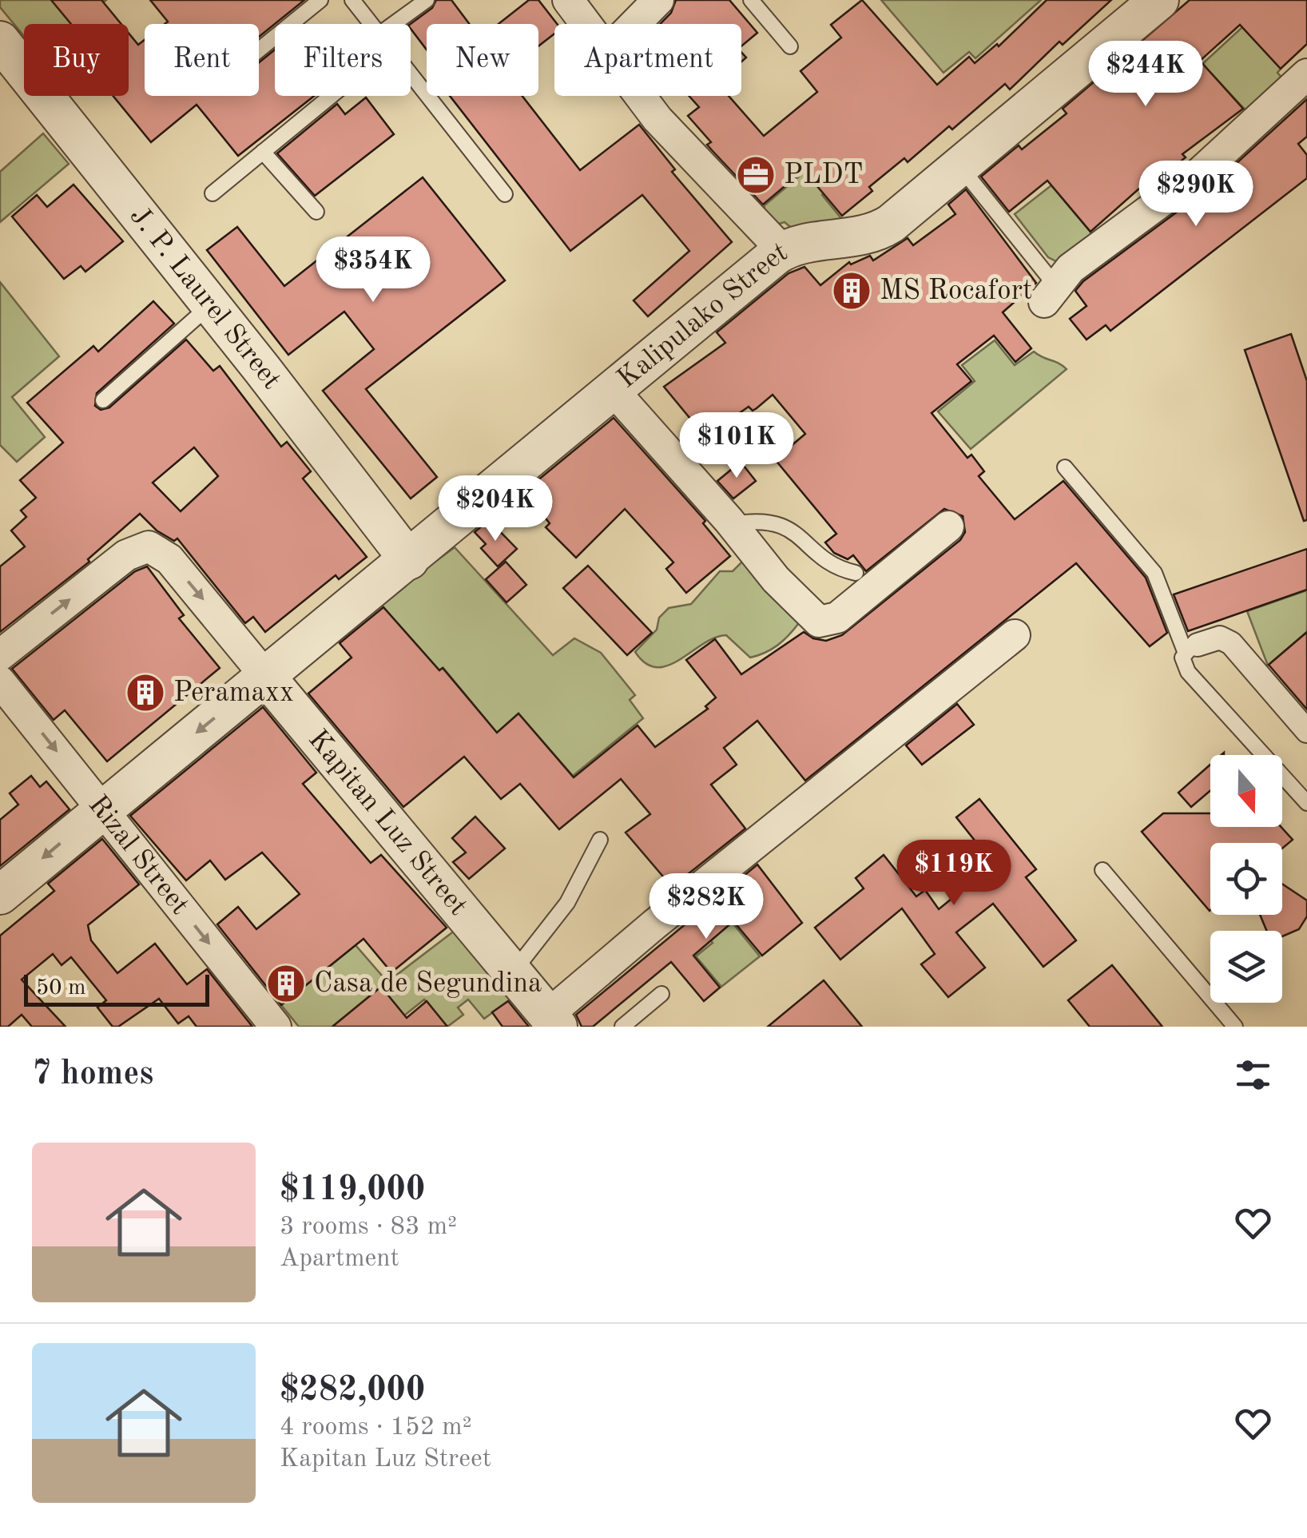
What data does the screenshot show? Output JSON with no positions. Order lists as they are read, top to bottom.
{
  "streets": {
    "street": [
      "J. P. Laurel Street",
      "Kalipulako Street",
      "Kapitan Luz Street",
      "Rizal Street"
    ]
  },
  "crossings": [
    ["J. P. Laurel Street", "Kalipulako Street"],
    ["Kalipulako Street", "Kapitan Luz Street"],
    ["Kalipulako Street", "Rizal Street"]
  ],
  "one_way": ["Rizal Street"],
  "places": {
    "office": ["PLDT"],
    "building": ["MS Rocafort", "Peramaxx", "Casa de Segundina"]
  },
  "scale_bar": "50 m",
  "north": "bottom",
  "page": {
    "chip": [
      "Buy",
      "Rent",
      "Filters",
      "New",
      "Apartment"
    ],
    "price": [
      "$244K",
      "$290K",
      "$354K",
      "$101K",
      "$204K",
      "$119K",
      "$282K"
    ],
    "scale": "50 m",
    "heading": "7 homes",
    "list": [
      {
        "name": "$119,000",
        "note": "3 rooms · 83 m² · Apartment"
      },
      {
        "name": "$282,000",
        "note": "4 rooms · 152 m² · Kapitan Luz Street"
      }
    ]
  }
}
